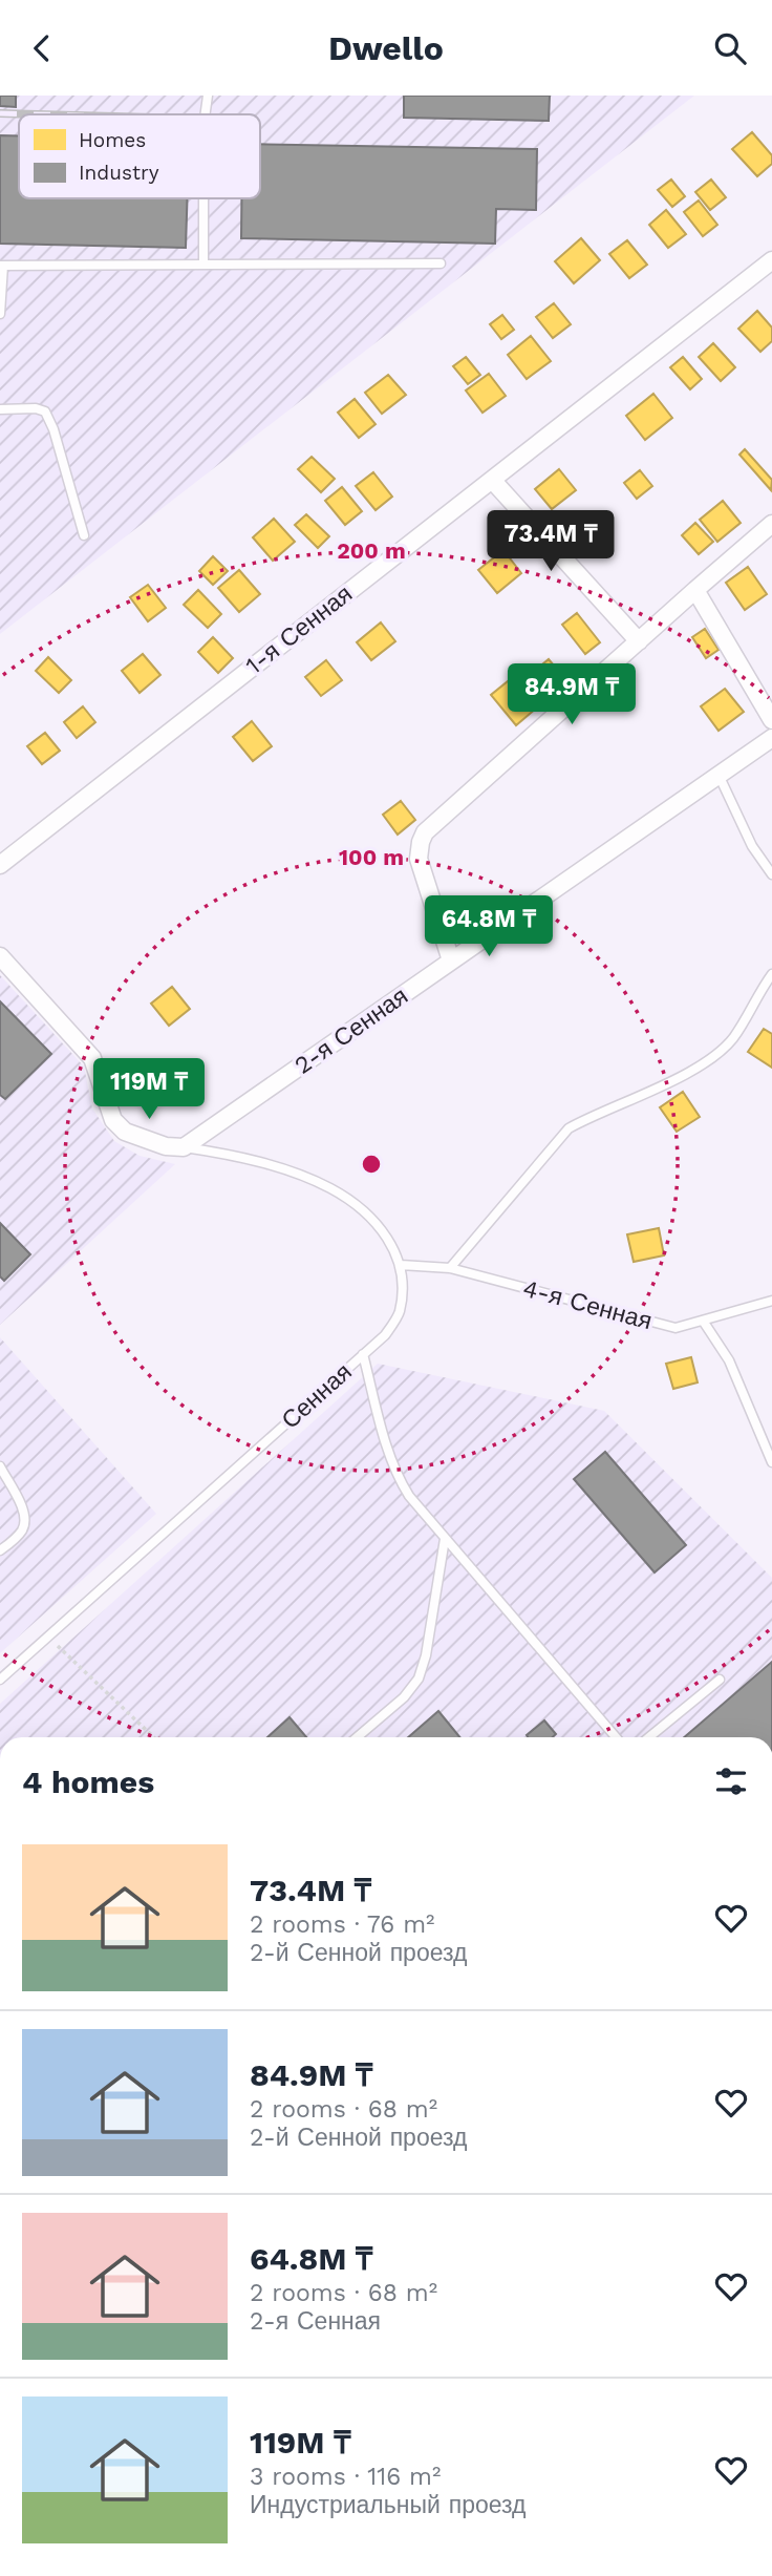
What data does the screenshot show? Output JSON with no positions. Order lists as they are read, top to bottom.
{
  "streets": {
    "street": ["1-я Сенная", "2-я Сенная"],
    "lane": ["4-я Сенная", "Сенная"]
  },
  "crossings": [
    ["2-я Сенная", "Сенная"],
    ["4-я Сенная", "Сенная"]
  ],
  "legend": ["Homes", "Industry"],
  "page": {
    "header": "Dwello",
    "price": [
      "73.4M ₸",
      "84.9M ₸",
      "64.8M ₸",
      "119M ₸"
    ],
    "heading": "4 homes",
    "list": [
      {
        "name": "73.4M ₸",
        "note": "2 rooms · 76 m² · 2-й Сенной проезд"
      },
      {
        "name": "84.9M ₸",
        "note": "2 rooms · 68 m² · 2-й Сенной проезд"
      },
      {
        "name": "64.8M ₸",
        "note": "2 rooms · 68 m² · 2-я Сенная"
      },
      {
        "name": "119M ₸",
        "note": "3 rooms · 116 m² · Индустриальный проезд"
      }
    ]
  },
  "rings": ["200 m", "100 m"]
}
